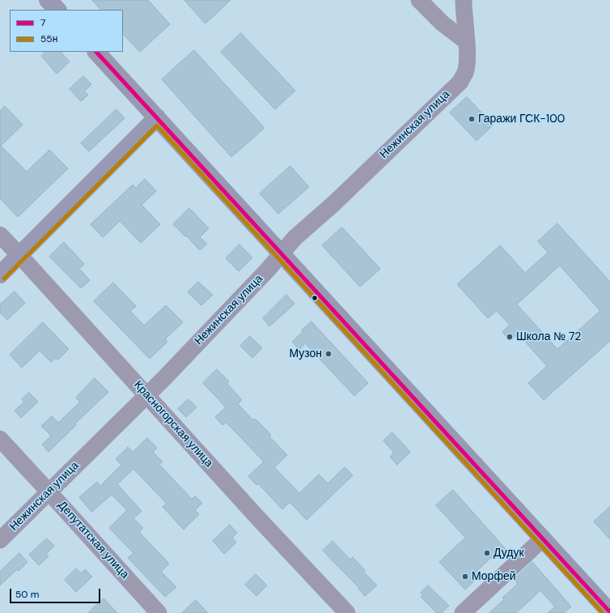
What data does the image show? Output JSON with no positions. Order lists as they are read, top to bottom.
{
  "streets": {
    "street": ["Нежинская улица", "Красногорская улица", "Депутатская улица"]
  },
  "crossings": [
    ["Нежинская улица", "Красногорская улица"],
    ["Нежинская улица", "Депутатская улица"]
  ],
  "places": [
    "Гаражи ГСК-100",
    "Школа № 72",
    "Музон",
    "Дудук",
    "Морфей"
  ],
  "lines": ["transit line 7", "transit line 55н"],
  "legend": ["7", "55н"],
  "scale_bar": "50 m"
}
